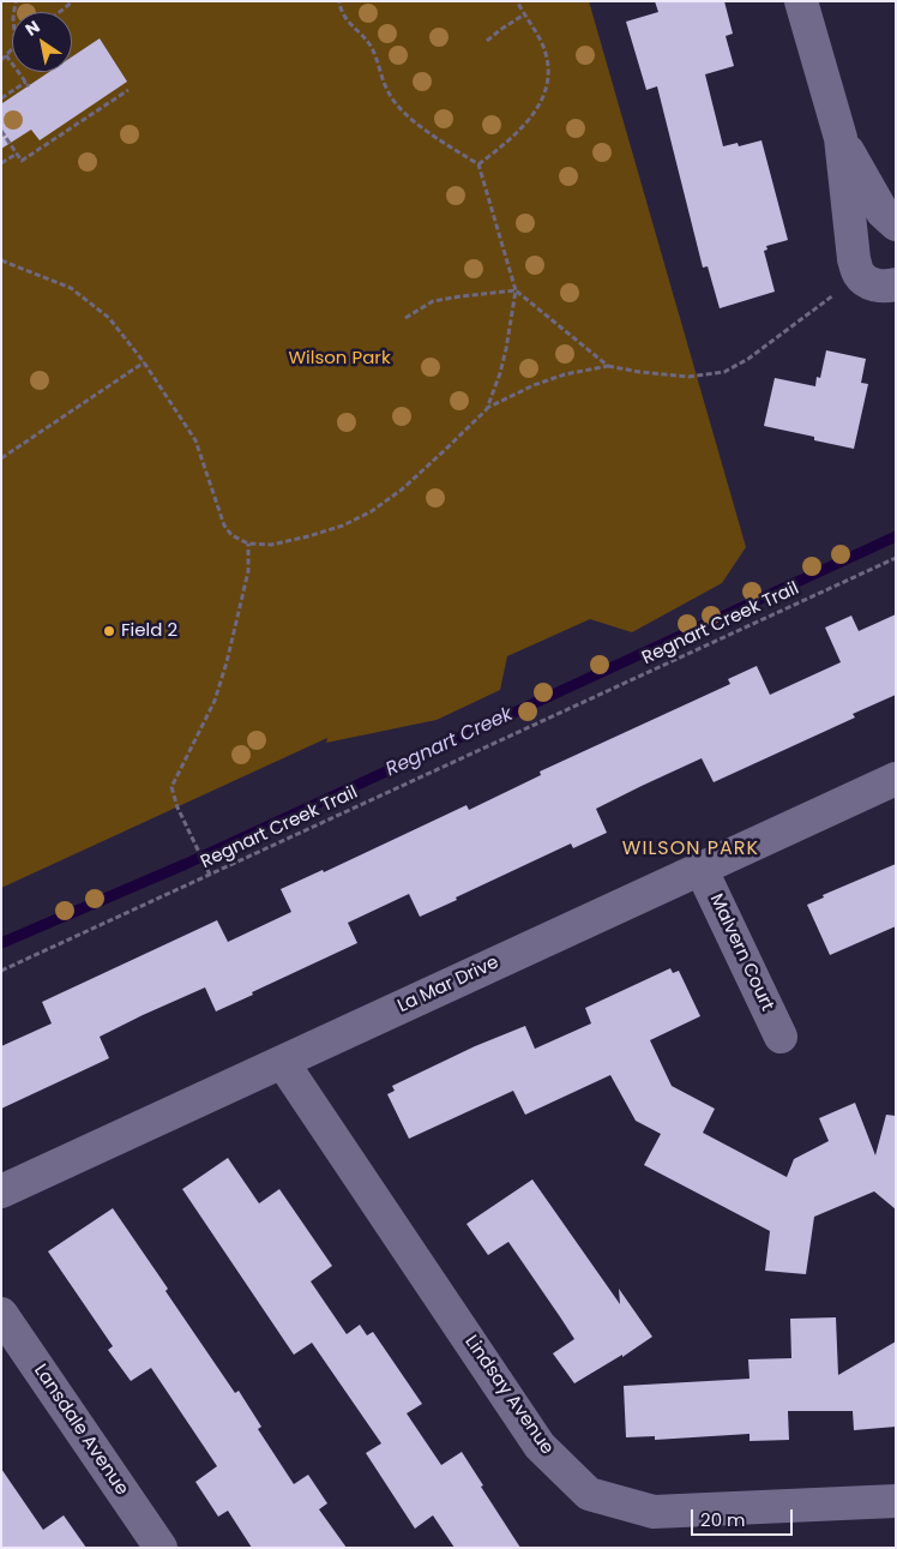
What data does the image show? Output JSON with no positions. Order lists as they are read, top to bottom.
{
  "streets": {
    "street": [
      "Malvern Court",
      "La Mar Drive",
      "Lindsay Avenue",
      "Lansdale Avenue"
    ],
    "path": ["Regnart Creek Trail"]
  },
  "crossings": [
    ["Malvern Court", "La Mar Drive"],
    ["La Mar Drive", "Lindsay Avenue"]
  ],
  "districts": ["WILSON PARK"],
  "water": ["Regnart Creek"],
  "parks": ["Wilson Park"],
  "places": ["Field 2"],
  "scale_bar": "20 m",
  "north": "top left"
}
